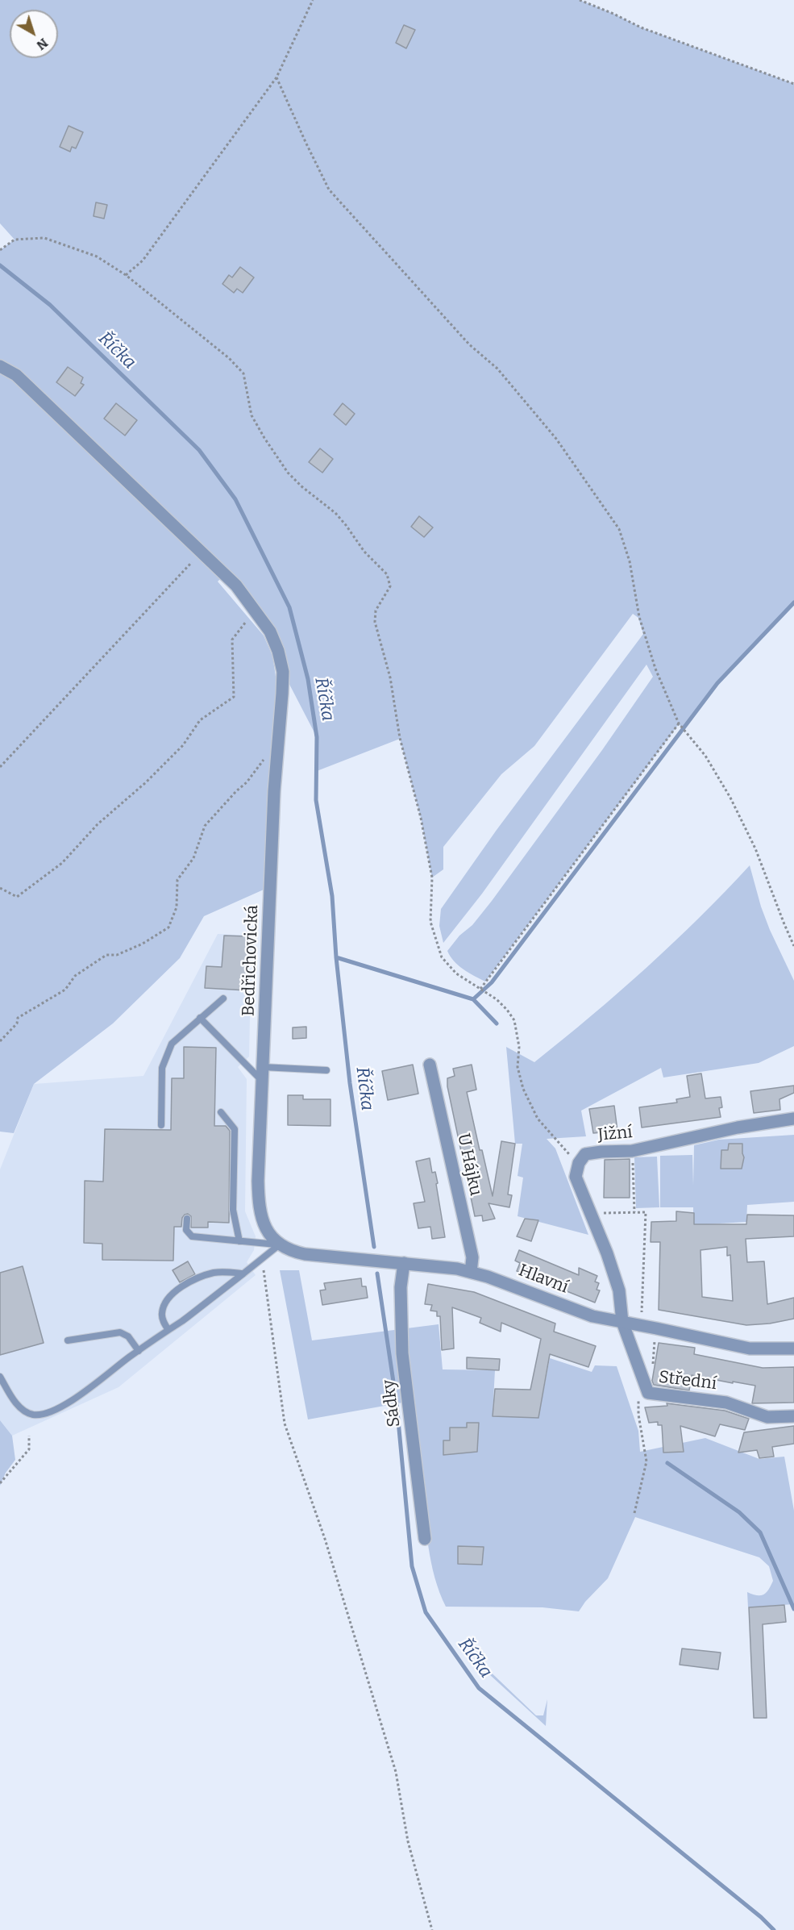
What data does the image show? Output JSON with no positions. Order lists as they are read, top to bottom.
{
  "streets": {
    "street": [
      "Bedřichovická",
      "Jižní",
      "U Hájku",
      "Hlavní",
      "Střední",
      "Sádky"
    ]
  },
  "crossings": [
    ["Bedřichovická", "Hlavní"],
    ["U Hájku", "Hlavní"],
    ["Hlavní", "Střední"],
    ["Hlavní", "Sádky"]
  ],
  "water": ["Říčka"],
  "north": "bottom right"
}
